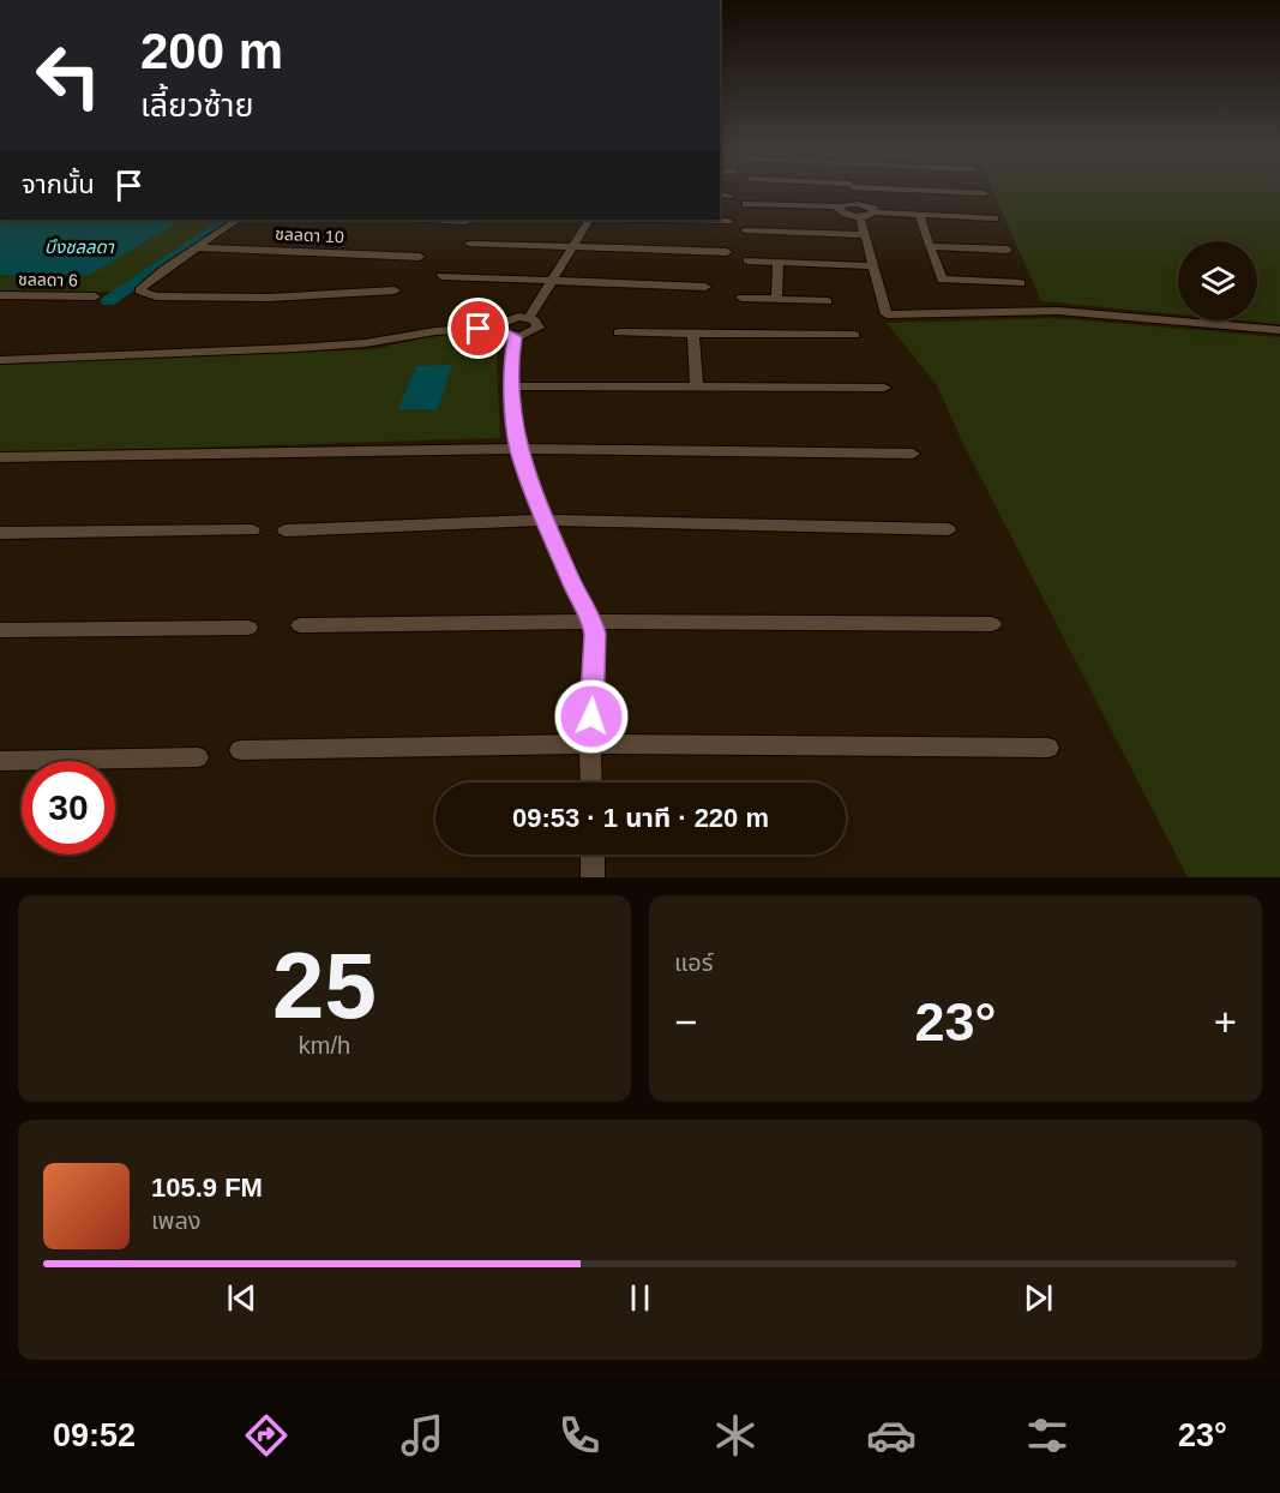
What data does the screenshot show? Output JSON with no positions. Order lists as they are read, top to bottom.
{
  "streets": {
    "street": ["ชลลดา 10", "ชลลดา 6"]
  },
  "water": ["บึงชลลดา"],
  "page": {
    "turn": ["200 m", "เลี้ยวซ้าย"],
    "then": "จากนั้น",
    "limit": "30",
    "trip": "09:53 · 1 นาที · 220 m",
    "tile": [
      ["25", "km/h"],
      "แอร์"
    ],
    "heat": ["−", "23°", "+"],
    "song": ["105.9 FM", "เพลง"],
    "tabs": ["09:52", "23°"]
  }
}
